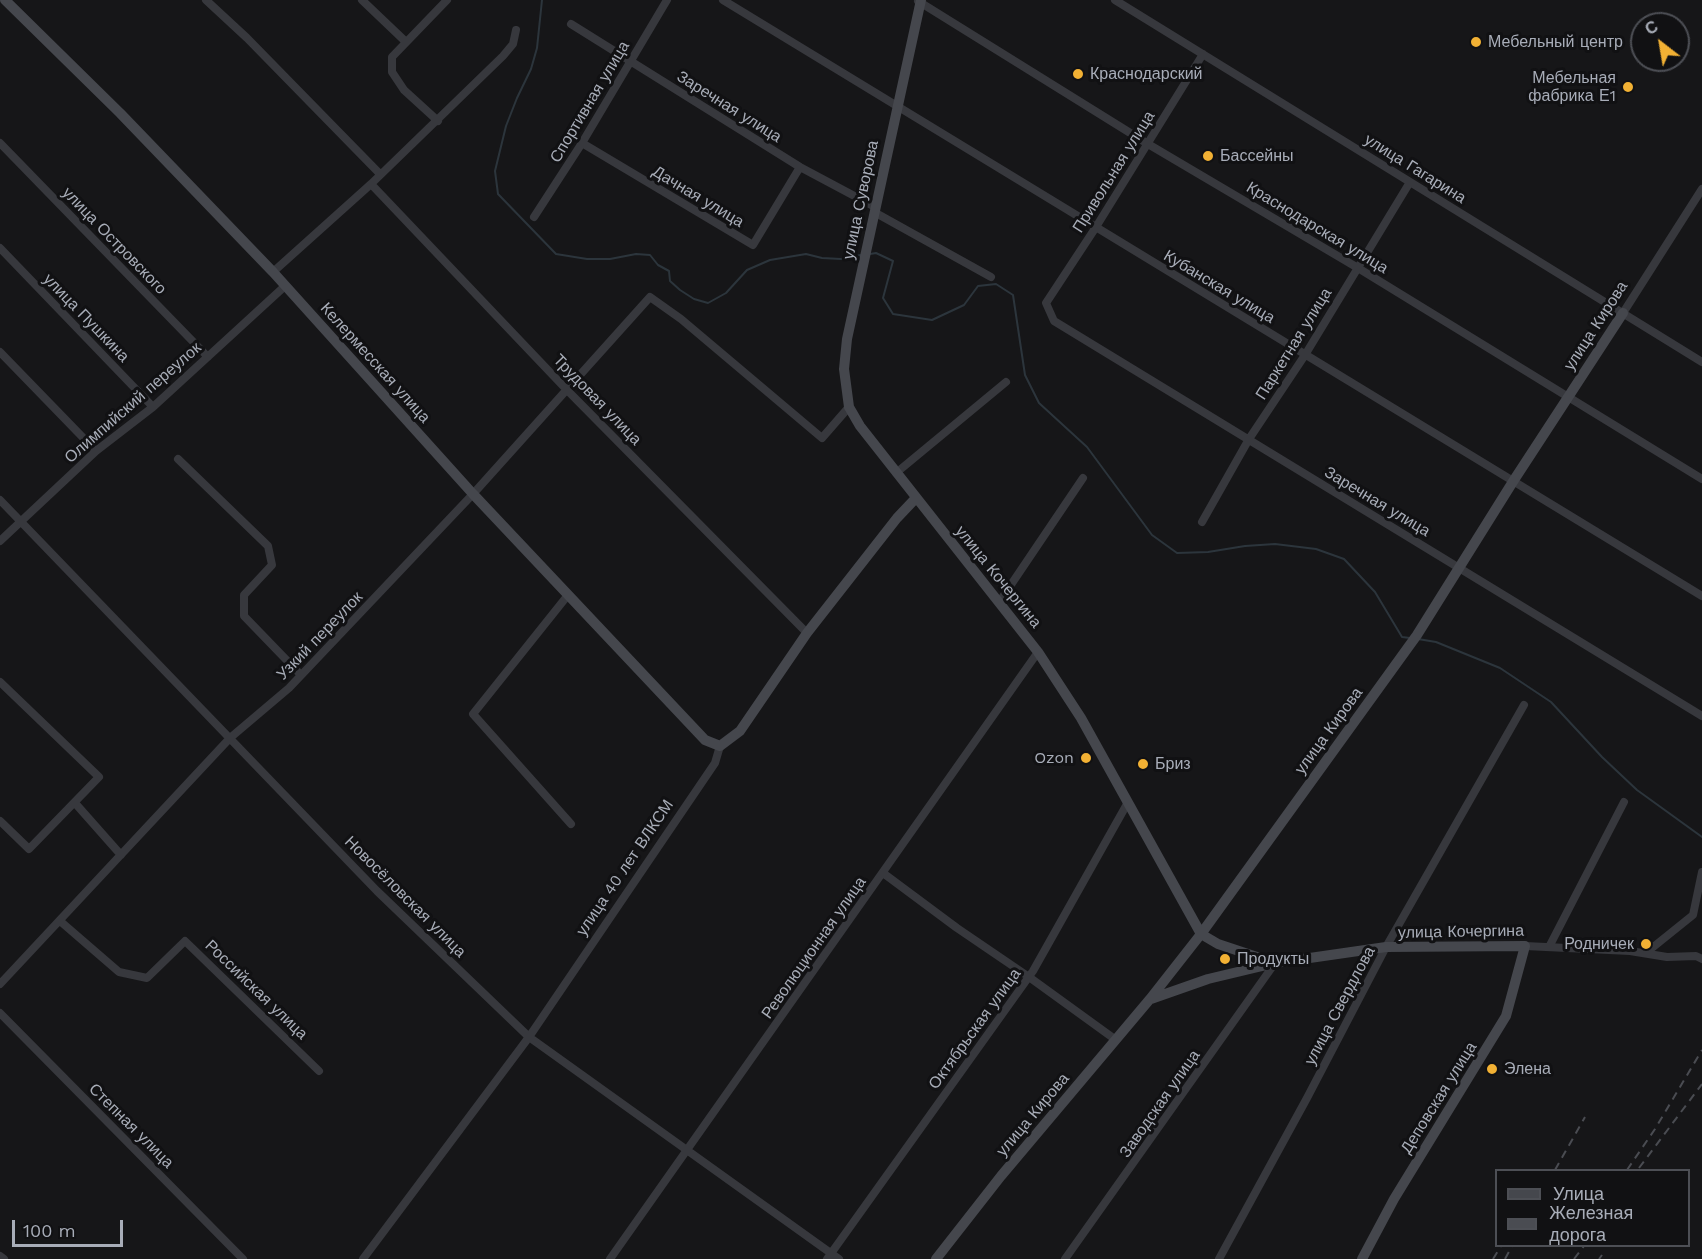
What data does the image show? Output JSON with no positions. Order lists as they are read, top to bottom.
{
  "streets": {
    "street": [
      "Спортивная улица",
      "Заречная улица",
      "улица Гагарина",
      "Привольная улица",
      "Дачная улица",
      "улица Суворова",
      "Краснодарская улица",
      "улица Островского",
      "Кубанская улица",
      "улица Пушкина",
      "улица Кирова",
      "Паркетная улица",
      "Келермесская улица",
      "Трудовая улица",
      "Олимпийский переулок",
      "улица Кочергина",
      "Узкий переулок",
      "улица 40 лет ВЛКСМ",
      "Новосёловская улица",
      "Революционная улица",
      "Российская улица",
      "улица Свердлова",
      "Октябрьская улица",
      "Деповская улица",
      "Заводская улица",
      "Степная улица"
    ]
  },
  "crossings": [
    ["Спортивная улица", "Заречная улица"],
    ["Спортивная улица", "Дачная улица"],
    ["Заречная улица", "Привольная улица"],
    ["Заречная улица", "Дачная улица"],
    ["Заречная улица", "улица Суворова"],
    ["Заречная улица", "улица Кирова"],
    ["Заречная улица", "Паркетная улица"],
    ["улица Гагарина", "Привольная улица"],
    ["улица Гагарина", "улица Кирова"],
    ["улица Гагарина", "Паркетная улица"],
    ["Привольная улица", "Краснодарская улица"],
    ["Привольная улица", "Кубанская улица"],
    ["улица Суворова", "Краснодарская улица"],
    ["улица Суворова", "Кубанская улица"],
    ["улица Суворова", "улица Кочергина"],
    ["улица Суворова", "Узкий переулок"],
    ["Краснодарская улица", "улица Кирова"],
    ["Краснодарская улица", "Паркетная улица"],
    ["улица Островского", "Олимпийский переулок"],
    ["Кубанская улица", "улица Кирова"],
    ["Кубанская улица", "Паркетная улица"],
    ["улица Пушкина", "Олимпийский переулок"],
    ["улица Кирова", "улица Кочергина"],
    ["Келермесская улица", "Олимпийский переулок"],
    ["Келермесская улица", "Узкий переулок"],
    ["Келермесская улица", "улица 40 лет ВЛКСМ"],
    ["Трудовая улица", "Узкий переулок"],
    ["Трудовая улица", "улица 40 лет ВЛКСМ"],
    ["Олимпийский переулок", "Новосёловская улица"],
    ["улица Кочергина", "Узкий переулок"],
    ["улица Кочергина", "улица 40 лет ВЛКСМ"],
    ["улица Кочергина", "Революционная улица"],
    ["улица Кочергина", "улица Свердлова"],
    ["улица Кочергина", "Октябрьская улица"],
    ["улица Кочергина", "Деповская улица"],
    ["улица Кочергина", "Заводская улица"],
    ["Узкий переулок", "Новосёловская улица"],
    ["Узкий переулок", "Российская улица"],
    ["улица 40 лет ВЛКСМ", "Новосёловская улица"],
    ["Новосёловская улица", "Революционная улица"],
    ["Новосёловская улица", "Октябрьская улица"]
  ],
  "places": [
    "Мебельный центр",
    "Краснодарский",
    "Мебельная фабрика Е1",
    "Бассейны",
    "Ozon",
    "Бриз",
    "Родничек",
    "Продукты",
    "Элена"
  ],
  "legend": ["Улица", "Железная дорога"],
  "scale_bar": "100 m",
  "north": "top left"
}
